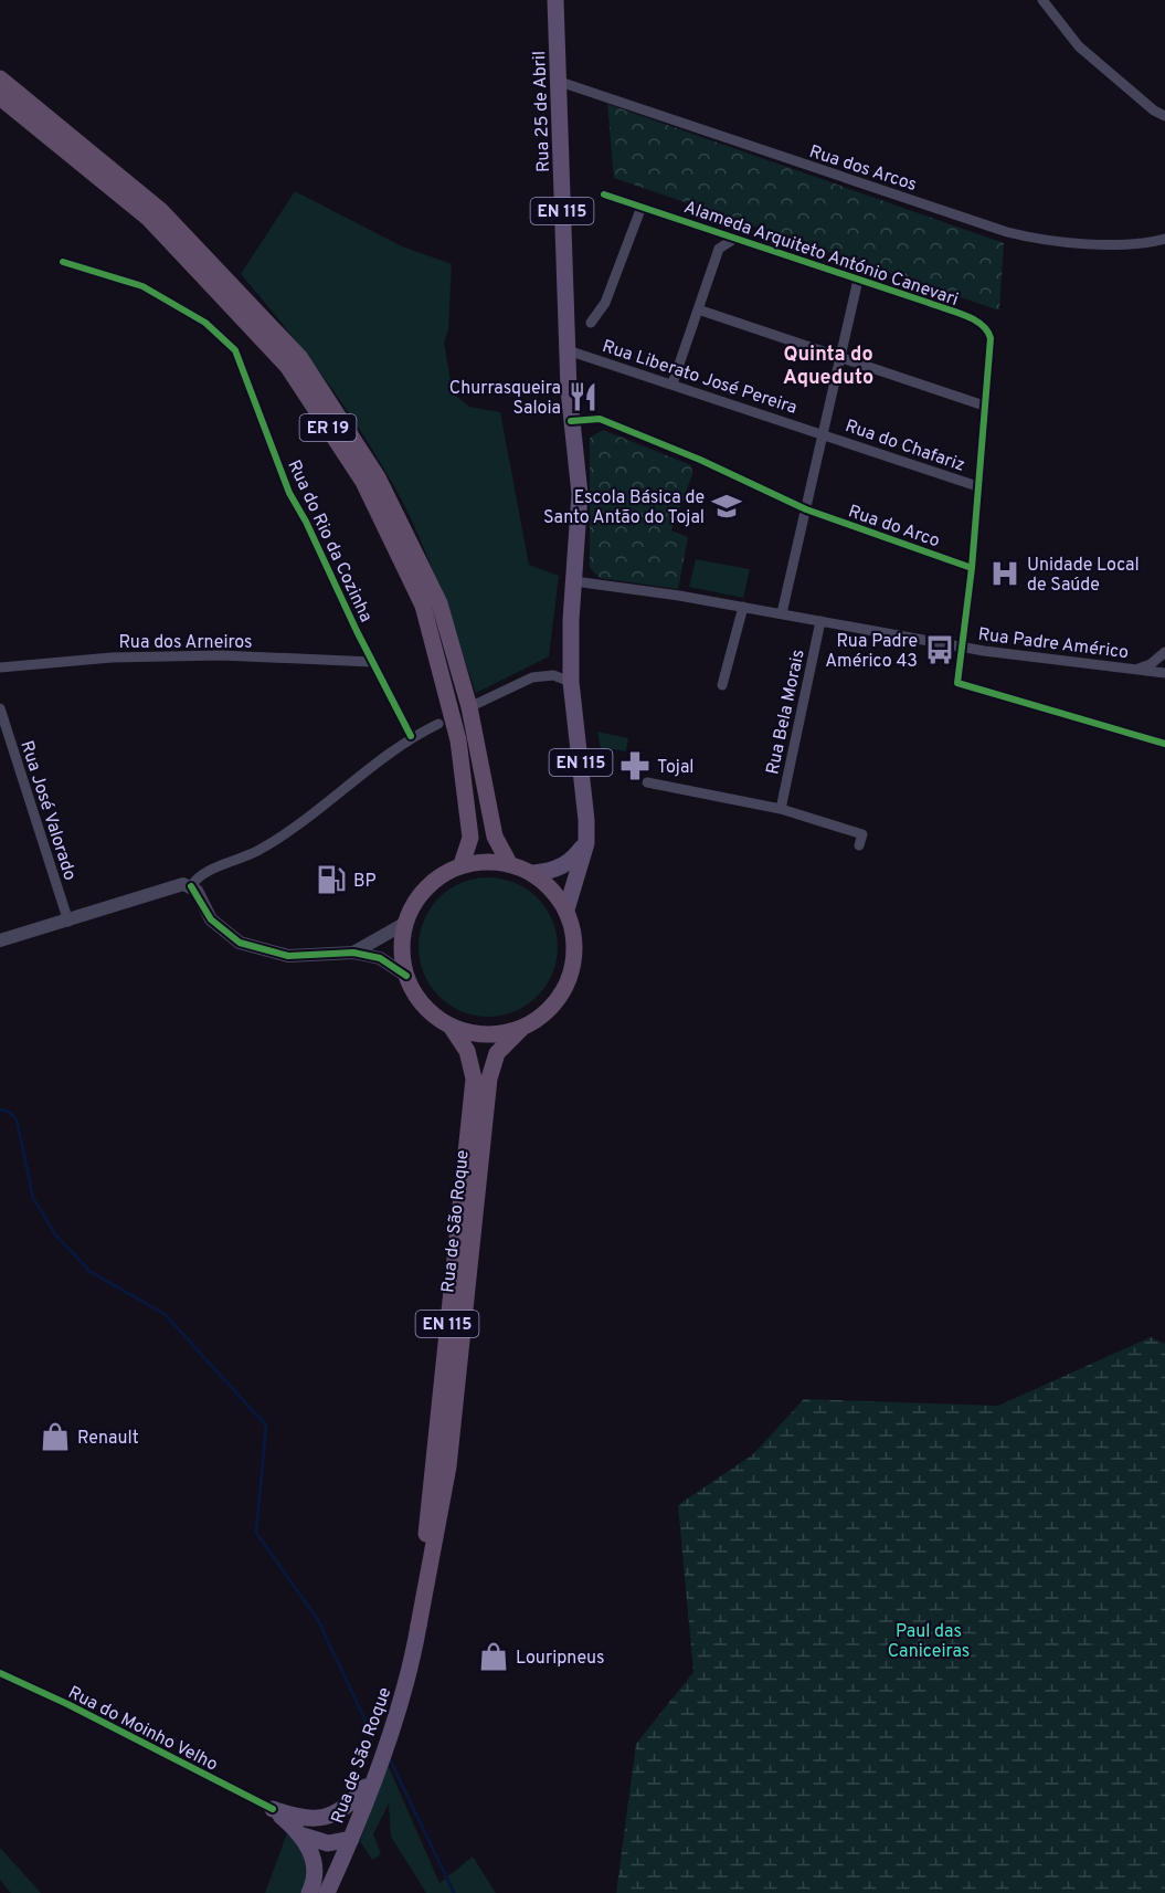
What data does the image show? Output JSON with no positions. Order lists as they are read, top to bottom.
{
  "streets": {
    "highway": ["EN 115", "ER 19", "Rua de São Roque"],
    "main road": ["Rua 25 de Abril"],
    "street": [
      "Rua dos Arcos",
      "Alameda Arquiteto António Canevari",
      "Rua Liberato José Pereira",
      "Rua do Chafariz",
      "Rua do Arco",
      "Rua do Rio da Cozinha",
      "Rua dos Arneiros",
      "Rua Padre Américo",
      "Rua Bela Morais",
      "Rua José Valorado",
      "Rua do Moinho Velho"
    ]
  },
  "crossings": [
    ["Rua 25 de Abril", "Rua dos Arcos"],
    ["Rua 25 de Abril", "EN 115"],
    ["Rua 25 de Abril", "Rua Liberato José Pereira"],
    ["Rua 25 de Abril", "Rua do Arco"],
    ["EN 115", "ER 19"],
    ["EN 115", "Rua do Arco"],
    ["EN 115", "Rua Padre Américo"],
    ["EN 115", "Rua de São Roque"],
    ["Alameda Arquiteto António Canevari", "Rua do Chafariz"],
    ["Alameda Arquiteto António Canevari", "Rua do Arco"],
    ["Alameda Arquiteto António Canevari", "Rua Padre Américo"],
    ["Rua Liberato José Pereira", "Rua do Chafariz"],
    ["ER 19", "Rua de São Roque"],
    ["Rua do Rio da Cozinha", "Rua dos Arneiros"],
    ["Rua Padre Américo", "Rua Bela Morais"]
  ],
  "districts": ["Quinta do Aqueduto"],
  "parks": ["Paul das Caniceiras"],
  "places": {
    "restaurant": ["Churrasqueira Saloia"],
    "school or university": ["Escola Básica de Santo Antão do Tojal"],
    "hospital": ["Unidade Local de Saúde"],
    "bus stop": ["Rua Padre Américo 43"],
    "pharmacy": ["Tojal"],
    "fuel station": ["BP"],
    "shop": ["Renault", "Louripneus"]
  }
}
